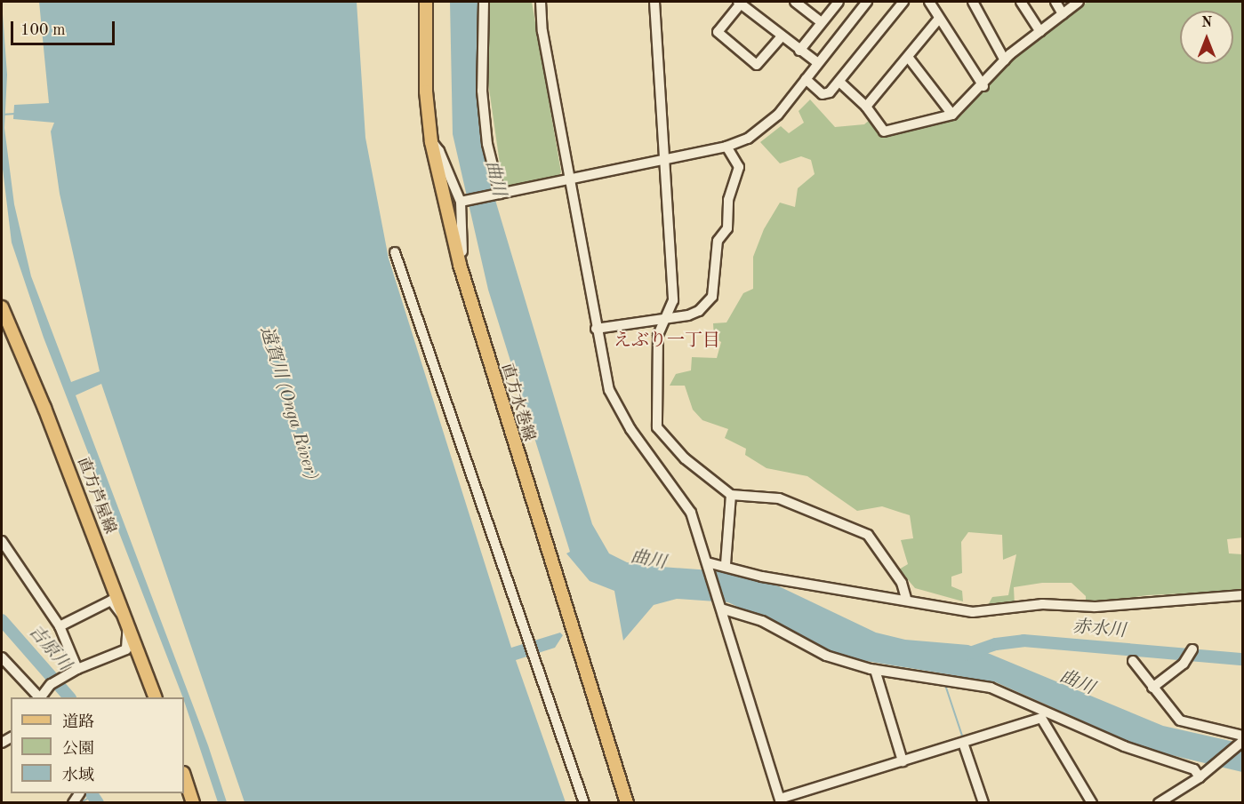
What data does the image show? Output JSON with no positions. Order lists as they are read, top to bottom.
{
  "streets": {
    "main road": ["直方水巻線", "直方芦屋線"]
  },
  "districts": ["えぶり一丁目"],
  "water": [
    "曲川",
    "遠賀川 (Onga River)",
    "赤水川",
    "吉原川"
  ],
  "legend": ["道路", "公園", "水域"],
  "scale_bar": "100 m",
  "north": "top"
}
